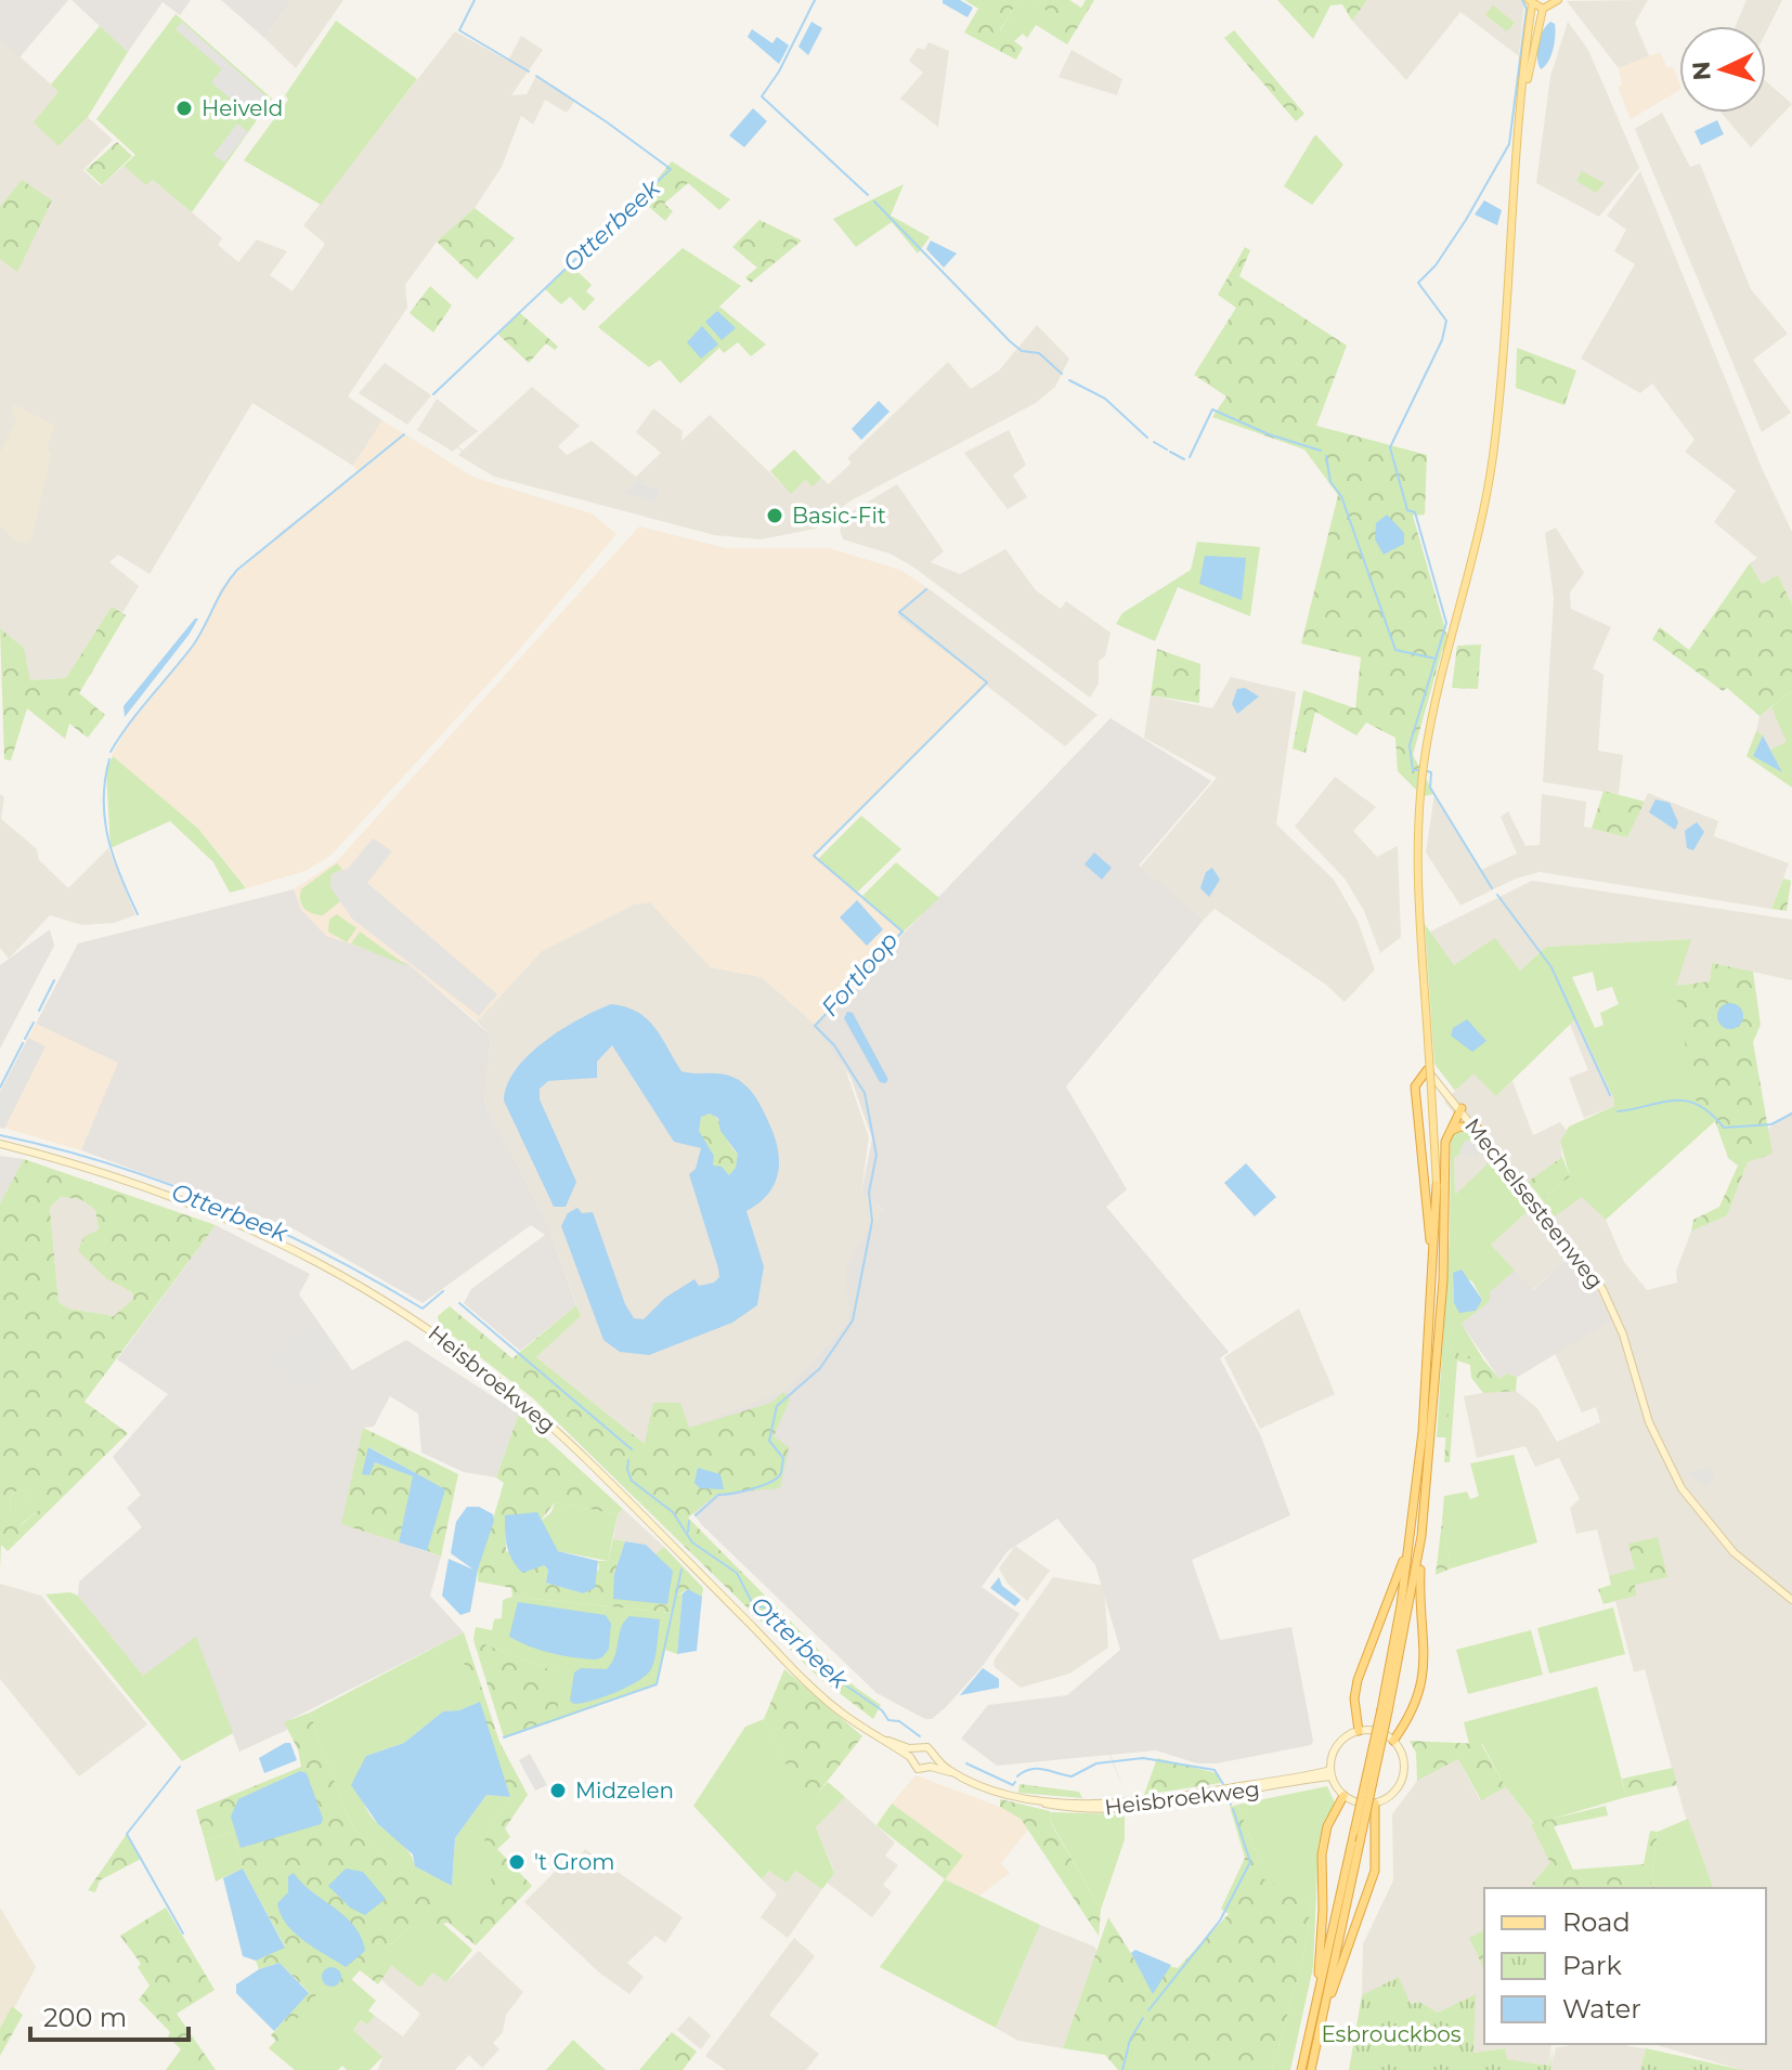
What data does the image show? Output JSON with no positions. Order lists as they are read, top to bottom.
{
  "streets": {
    "main road": ["Mechelsesteenweg", "Heisbroekweg"]
  },
  "water": ["Otterbeek", "Fortloop"],
  "parks": ["Esbrouckbos"],
  "places": [
    "Heiveld",
    "Basic-Fit",
    "Midzelen",
    "'t Grom"
  ],
  "legend": ["Road", "Park", "Water"],
  "scale_bar": "200 m",
  "north": "left"
}
